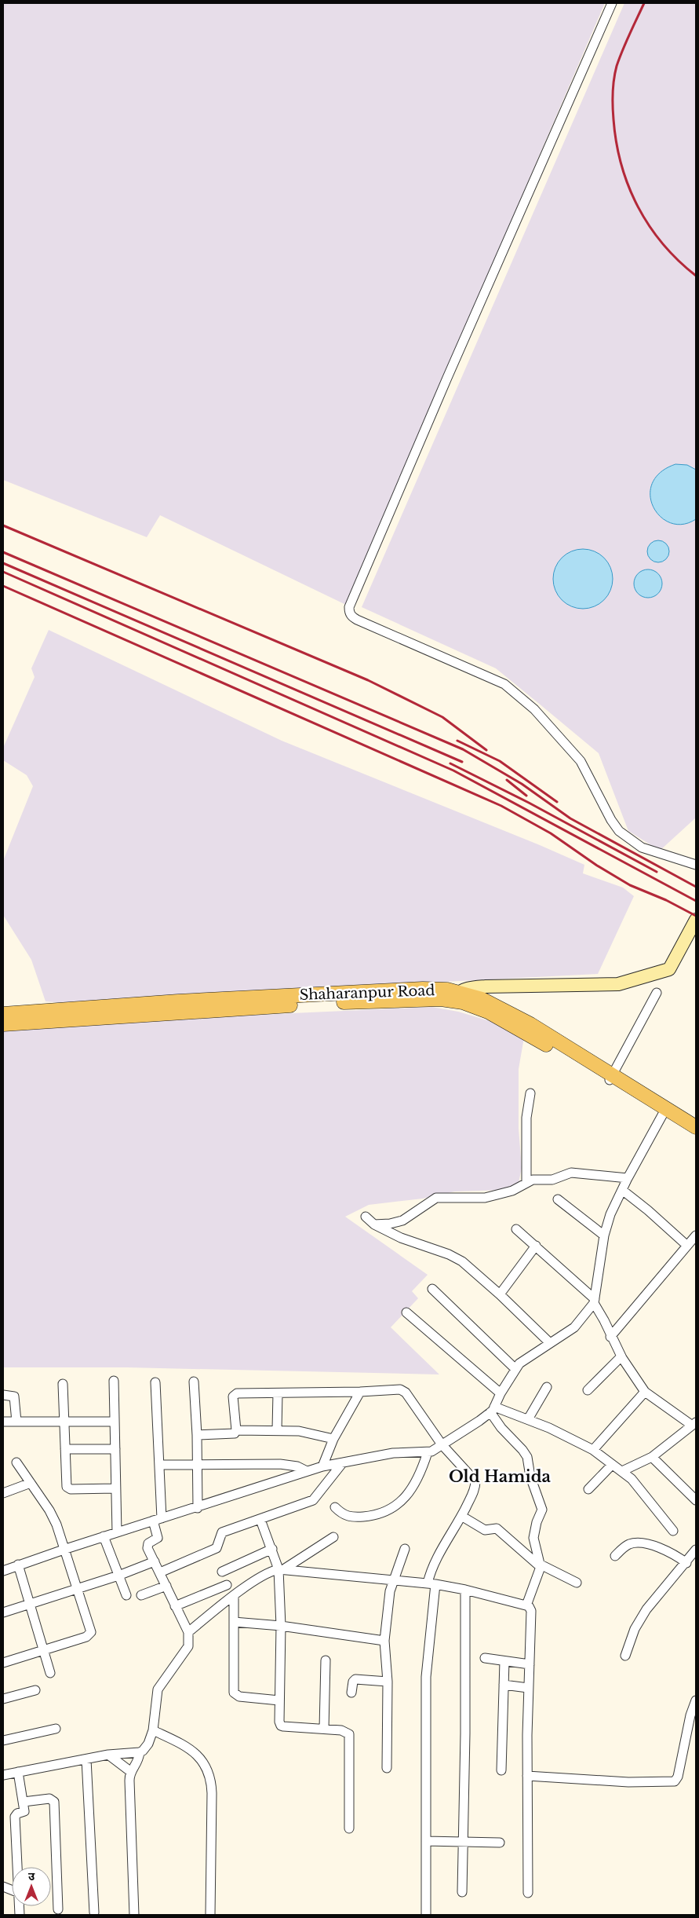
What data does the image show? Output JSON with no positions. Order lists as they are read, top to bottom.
{
  "streets": {
    "main road": ["Shaharanpur Road"]
  },
  "districts": ["Old Hamida"],
  "north": "top"
}
